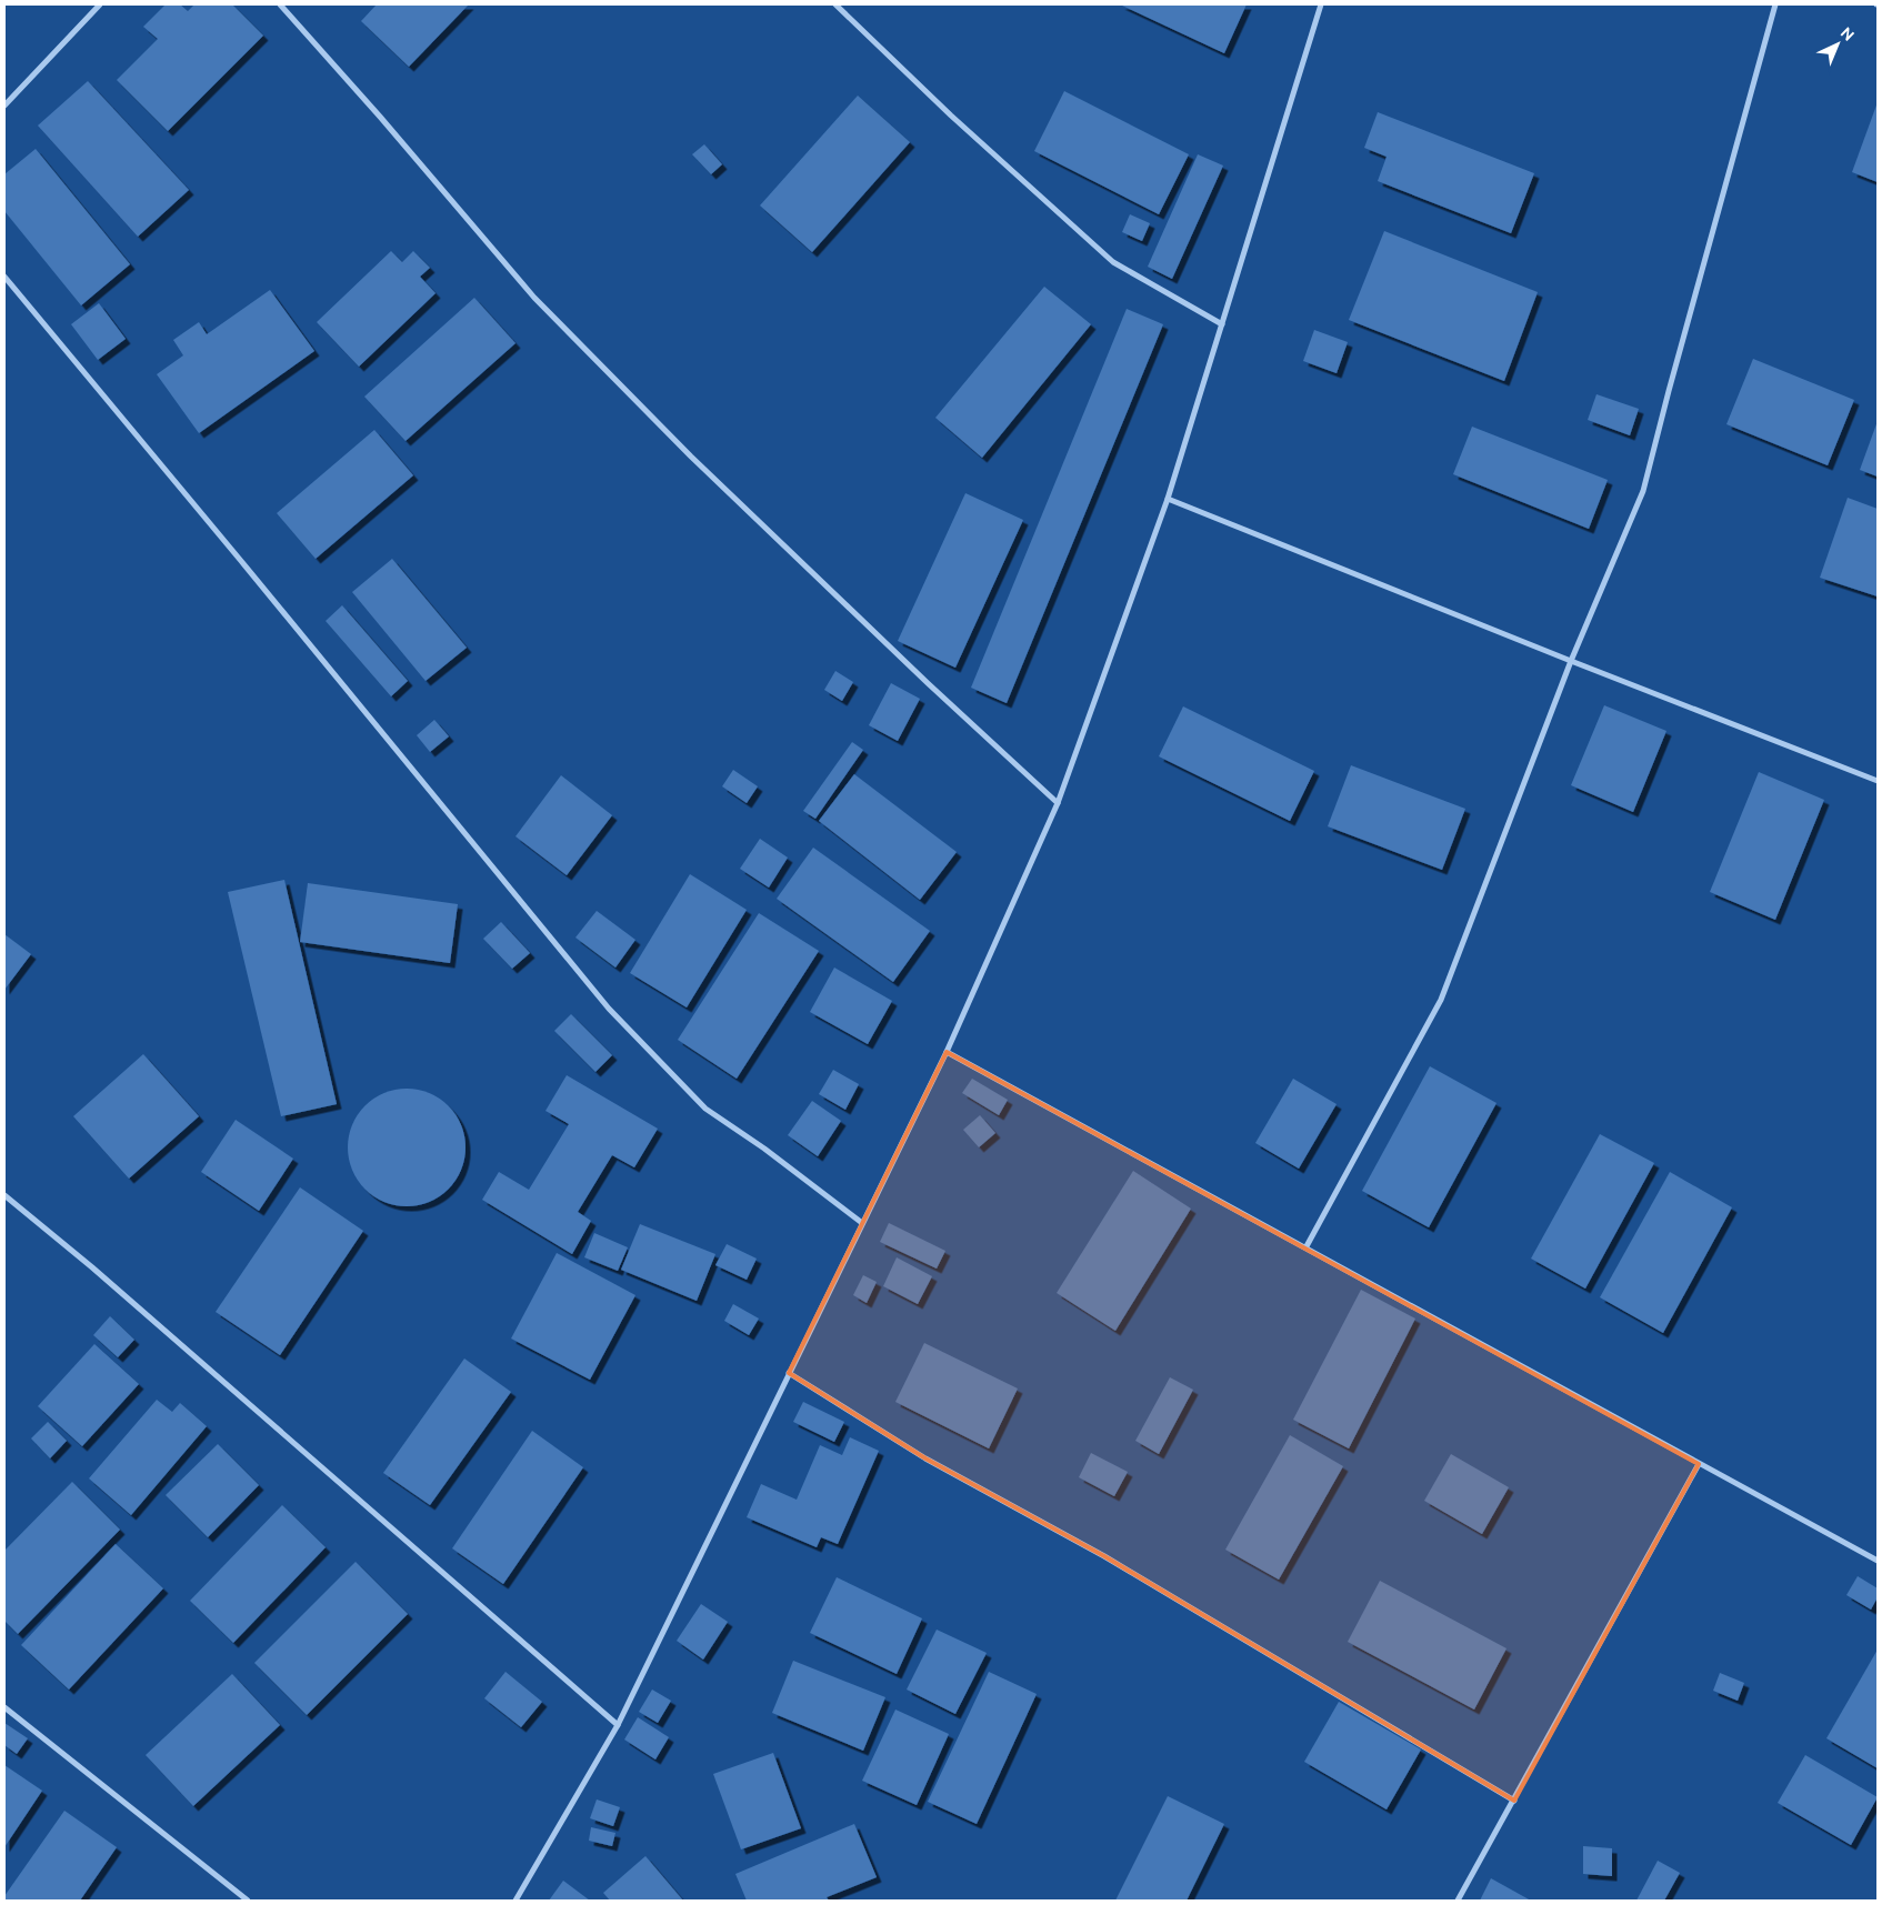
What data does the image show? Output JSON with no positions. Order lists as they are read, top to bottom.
{
  "north": "top right"
}
